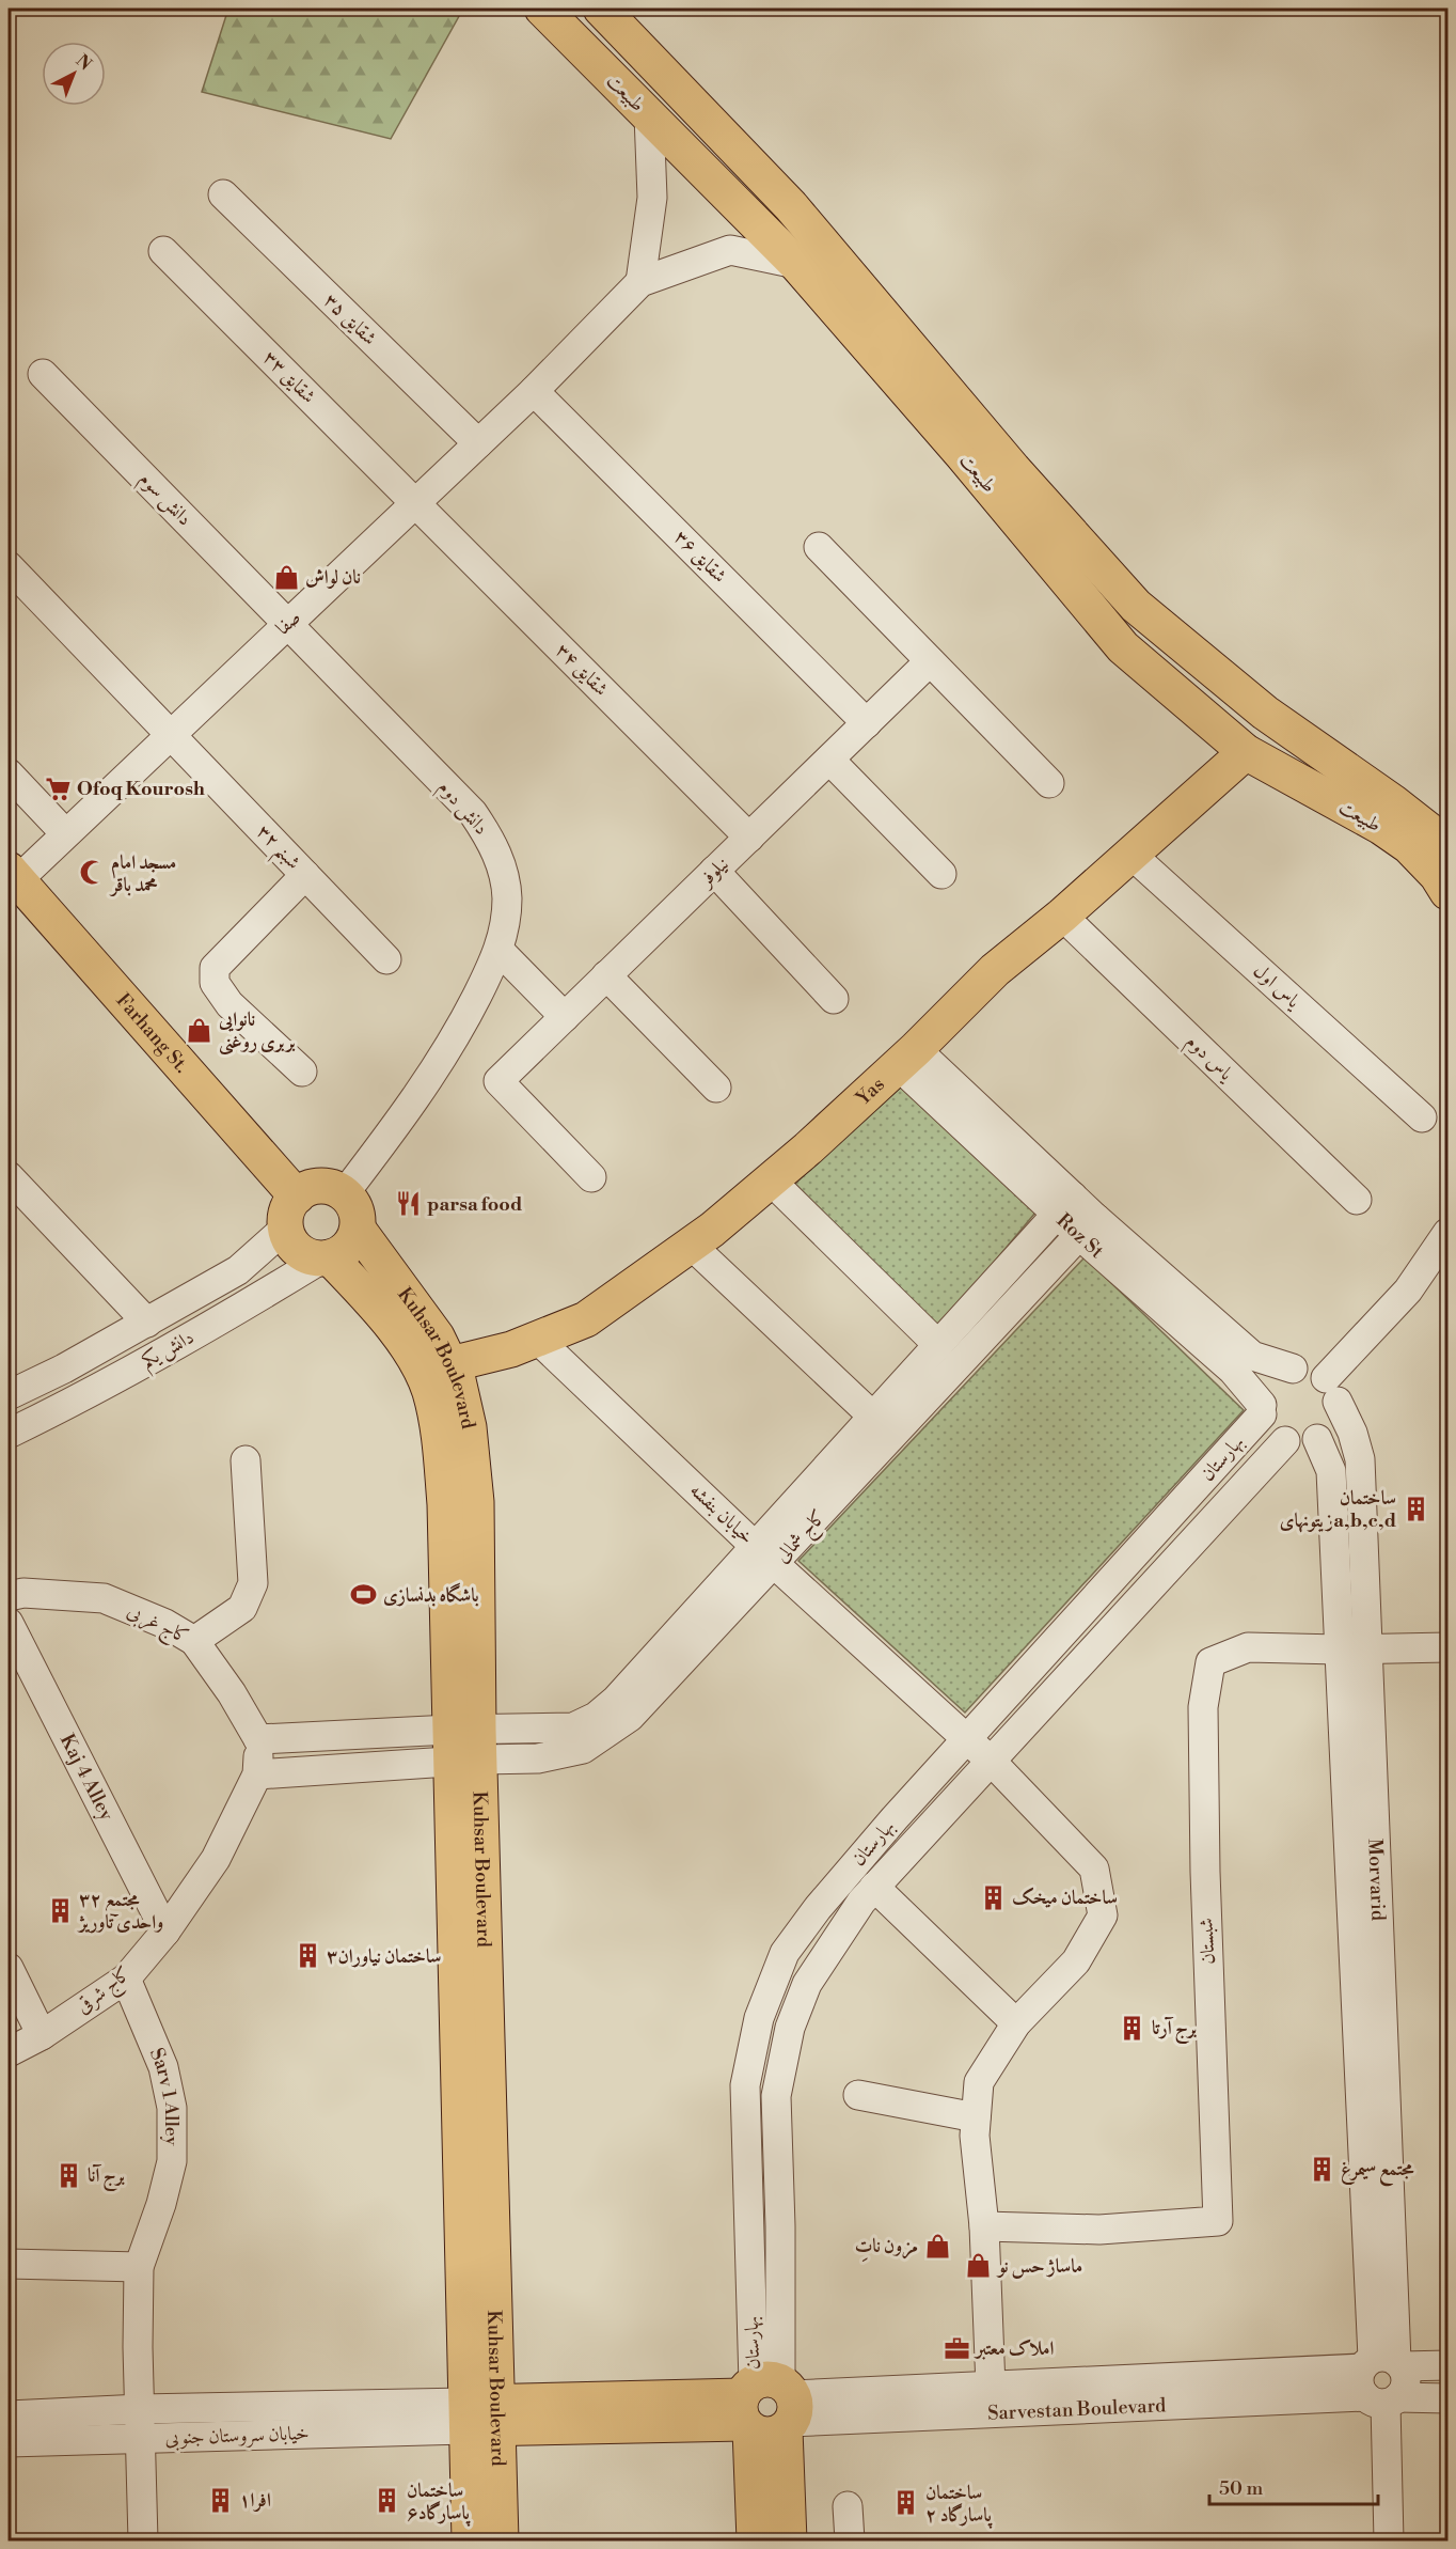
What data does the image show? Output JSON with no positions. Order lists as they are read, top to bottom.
{
  "streets": {
    "main road": [
      "طبیعت",
      "Farhang St.",
      "Yas",
      "Kuhsar Boulevard"
    ],
    "street": [
      "شقایق ۳۵",
      "شقایق ۳۳",
      "دانش سوم",
      "شقایق ۳۶",
      "صفا",
      "شقایق ۳۴",
      "دانش دوم",
      "شبنم ۳۲",
      "نیلوفر",
      "یاس اول",
      "یاس دوم",
      "Roz St",
      "دانش یکم",
      "بهارستان",
      "خیابان بنفشه",
      "کاج شمالی",
      "کاج غربی",
      "Kaj 4 Alley",
      "Morvarid",
      "شبستان",
      "کاج شرقی",
      "Sarv 1 Alley",
      "Sarvestan Boulevard",
      "خیابان سروستان جنوبی"
    ]
  },
  "crossings": [
    ["طبیعت", "Yas"],
    ["شقایق ۳۵", "صفا"],
    ["شقایق ۳۳", "صفا"],
    ["شقایق ۳۳", "شقایق ۳۴"],
    ["دانش سوم", "صفا"],
    ["دانش سوم", "دانش دوم"],
    ["شقایق ۳۶", "صفا"],
    ["شقایق ۳۶", "نیلوفر"],
    ["صفا", "شقایق ۳۴"],
    ["صفا", "دانش دوم"],
    ["صفا", "شبنم ۳۲"],
    ["صفا", "Farhang St."],
    ["شقایق ۳۴", "نیلوفر"],
    ["دانش دوم", "Farhang St."],
    ["دانش دوم", "دانش یکم"],
    ["دانش دوم", "Kuhsar Boulevard"],
    ["یاس اول", "Yas"],
    ["Farhang St.", "دانش یکم"],
    ["Farhang St.", "Kuhsar Boulevard"],
    ["یاس دوم", "Yas"],
    ["Yas", "Roz St"],
    ["Yas", "Kuhsar Boulevard"],
    ["Yas", "خیابان بنفشه"],
    ["Roz St", "بهارستان"],
    ["Roz St", "کاج شمالی"],
    ["Roz St", "Morvarid"],
    ["دانش یکم", "Kuhsar Boulevard"],
    ["Kuhsar Boulevard", "کاج شمالی"],
    ["Kuhsar Boulevard", "خیابان سروستان جنوبی"],
    ["بهارستان", "خیابان بنفشه"],
    ["بهارستان", "Morvarid"],
    ["بهارستان", "Sarvestan Boulevard"],
    ["خیابان بنفشه", "کاج شمالی"],
    ["خیابان بنفشه", "شبستان"],
    ["خیابان بنفشه", "Sarvestan Boulevard"],
    ["Kaj 4 Alley", "کاج شرقی"],
    ["Morvarid", "شبستان"],
    ["Morvarid", "Sarvestan Boulevard"],
    ["کاج شرقی", "Sarv 1 Alley"],
    ["Sarv 1 Alley", "خیابان سروستان جنوبی"]
  ],
  "places": {
    "shop": [
      "نان لواش",
      "نانوایی بربری روغنی",
      "مزون ناتِ",
      "ماساژ حس نو"
    ],
    "supermarket": ["Ofoq Kourosh"],
    "mosque": ["مسجد امام محمد باقر"],
    "restaurant": ["parsa food"],
    "building": [
      "ساختمان زیتونهایa,b,c,d",
      "ساختمان میخک",
      "مجتمع ۳۲ واحدی تاوریژ",
      "ساختمان نیاوران۳",
      "برج آرتا",
      "مجتمع سیمرغ",
      "برج آنا",
      "افرا۱",
      "ساختمان پاسارگاد۶",
      "ساختمان پاسارگاد ۲"
    ],
    "sports": ["باشگاه بدنسازی"],
    "office": ["املاک معتبر"]
  },
  "scale_bar": "50 m",
  "north": "top right"
}
